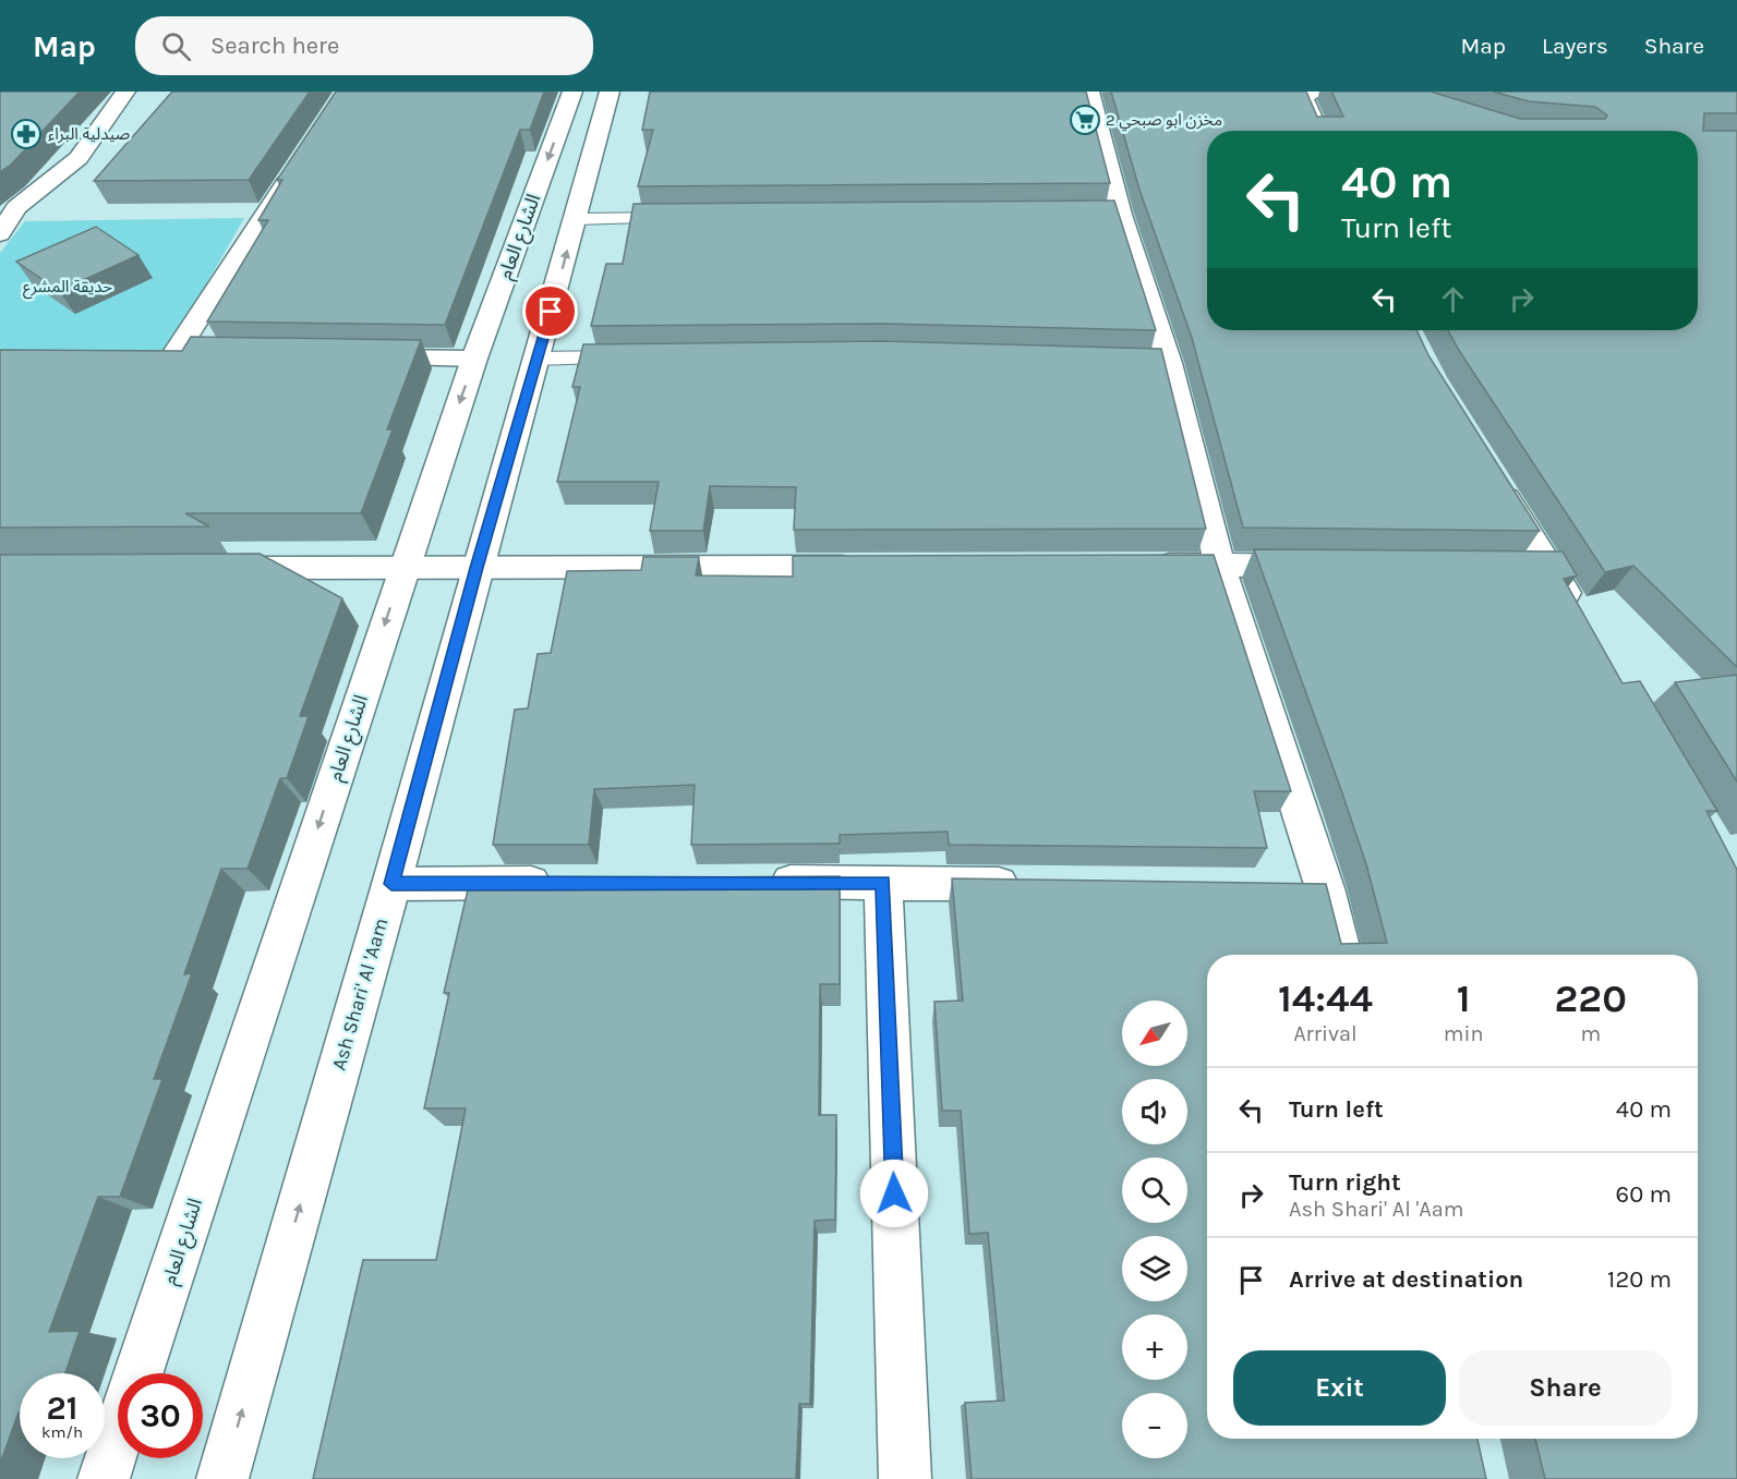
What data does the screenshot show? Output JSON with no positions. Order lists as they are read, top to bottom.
{
  "streets": {
    "street": ["الشارع العام", "Ash Shari' Al 'Aam"]
  },
  "one_way": ["الشارع العام", "Ash Shari' Al 'Aam"],
  "parks": ["حديقة المشرع"],
  "places": {
    "supermarket": ["مخزن ابو صبحي 2"],
    "pharmacy": ["صيدلية البراء"]
  },
  "north": "bottom left",
  "page": {
    "header": "Map",
    "search": "Search here",
    "nav": ["Map", "Layers", "Share"],
    "turn": ["40 m", "Turn left"],
    "eta": [
      "14:44",
      "Arrival",
      "1",
      "min",
      "220",
      "m"
    ],
    "map_buttons": ["+", "−"],
    "list": [
      {
        "name": "Turn left",
        "value": "40 m"
      },
      {
        "name": "Turn right",
        "note": "Ash Shari' Al 'Aam",
        "value": "60 m"
      },
      {
        "name": "Arrive at destination",
        "value": "120 m"
      }
    ],
    "buttons": ["Exit", "Share"],
    "speed": "21 km/h",
    "limit": "30"
  }
}
